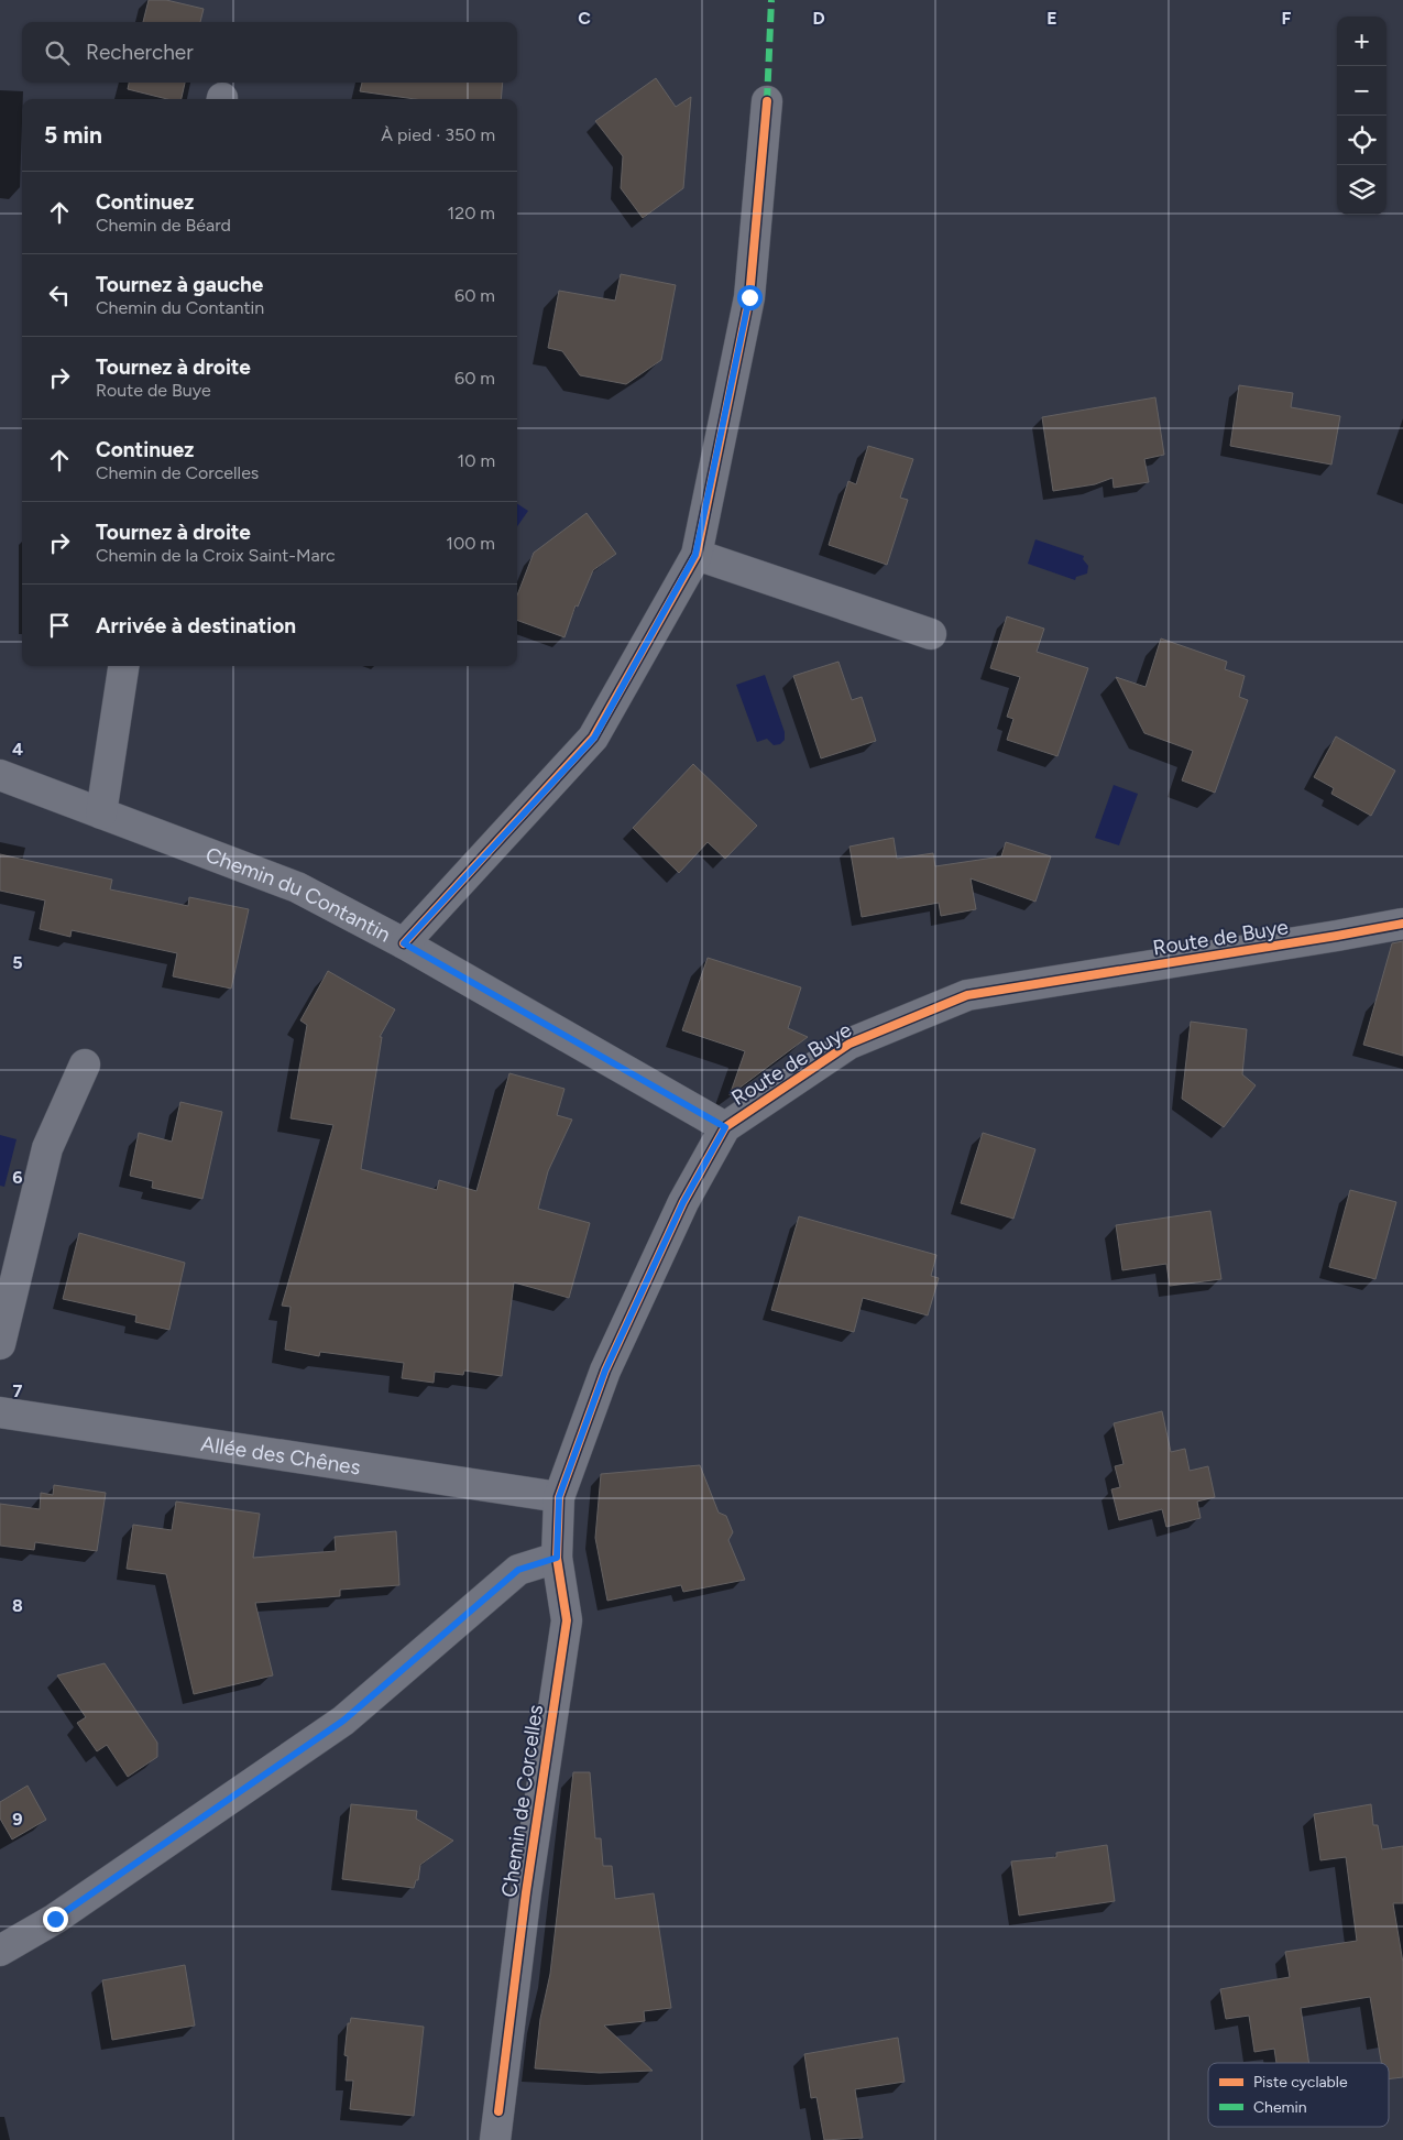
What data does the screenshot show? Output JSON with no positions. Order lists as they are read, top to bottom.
{
  "streets": {
    "street": [
      "Chemin du Contantin",
      "Route de Buye",
      "Allée des Chênes",
      "Chemin de Corcelles"
    ]
  },
  "crossings": [
    ["Chemin du Contantin", "Route de Buye"],
    ["Route de Buye", "Allée des Chênes"],
    ["Route de Buye", "Chemin de Corcelles"],
    ["Allée des Chênes", "Chemin de Corcelles"]
  ],
  "legend": ["Piste cyclable", "Chemin"],
  "page": {
    "map_buttons": ["+", "−"],
    "search": "Rechercher",
    "heading": ["5 min", "À pied · 350 m"],
    "list": [
      ["Continuez", "Chemin de Béard", "120 m"],
      ["Tournez à gauche", "Chemin du Contantin", "60 m"],
      ["Tournez à droite", "Route de Buye", "60 m"],
      ["Continuez", "Chemin de Corcelles", "10 m"],
      ["Tournez à droite", "Chemin de la Croix Saint-Marc", "100 m"],
      "Arrivée à destination"
    ]
  },
  "grid": {
    "columns": [
      "C",
      "D",
      "E",
      "F"
    ],
    "rows": [
      "4",
      "5",
      "6",
      "7",
      "8",
      "9"
    ]
  }
}
